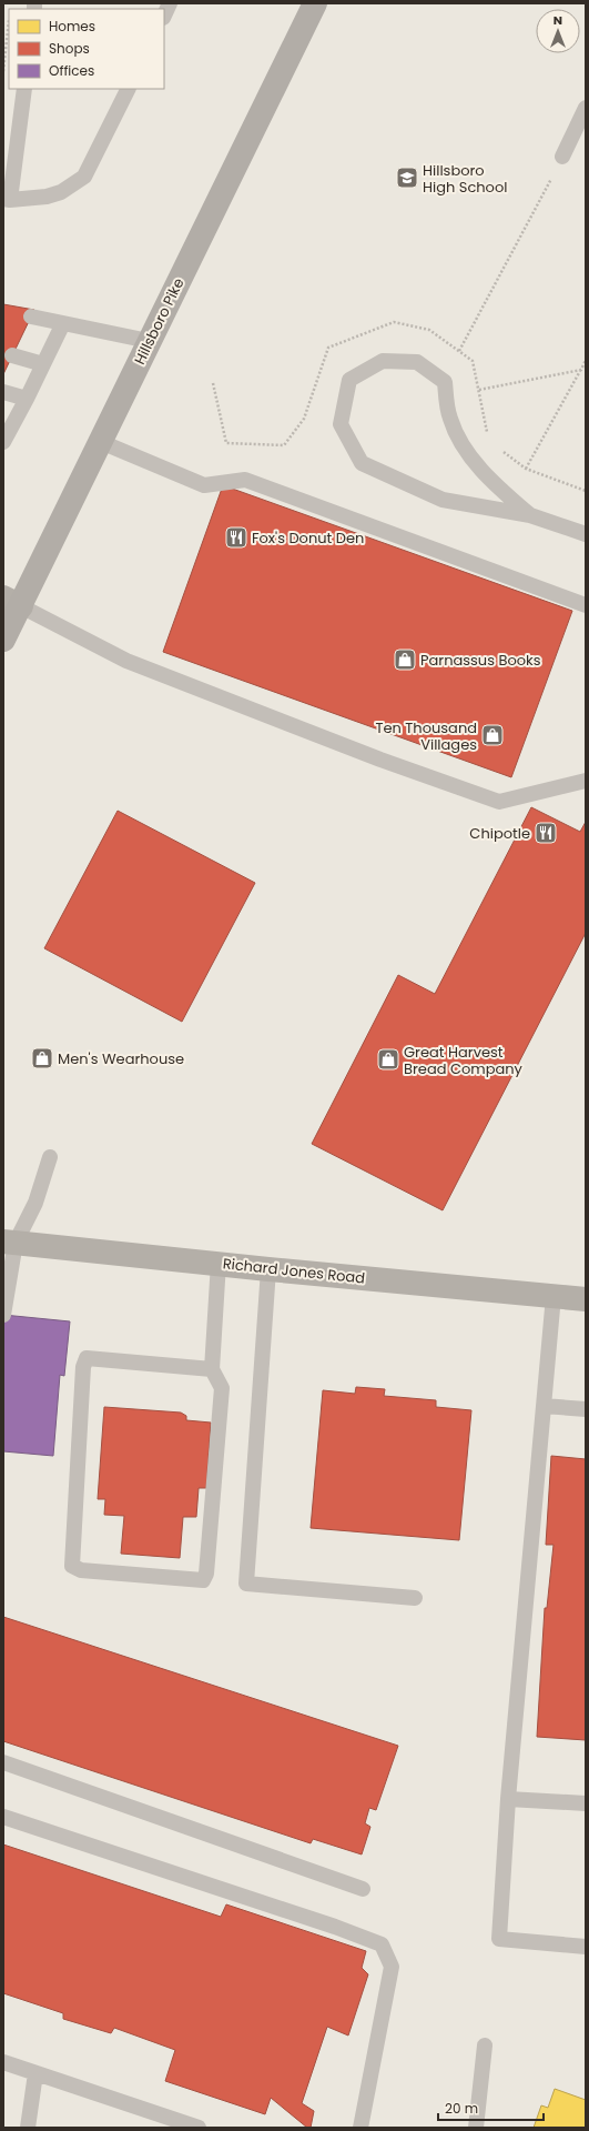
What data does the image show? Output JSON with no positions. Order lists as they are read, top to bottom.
{
  "streets": {
    "main road": ["Hillsboro Pike"],
    "street": ["Richard Jones Road"]
  },
  "places": {
    "school or university": ["Hillsboro High School"],
    "restaurant": ["Fox's Donut Den", "Chipotle"],
    "shop": [
      "Parnassus Books",
      "Ten Thousand Villages",
      "Men's Wearhouse",
      "Great Harvest Bread Company"
    ]
  },
  "legend": ["Homes", "Shops", "Offices"],
  "scale_bar": "20 m",
  "north": "top"
}
